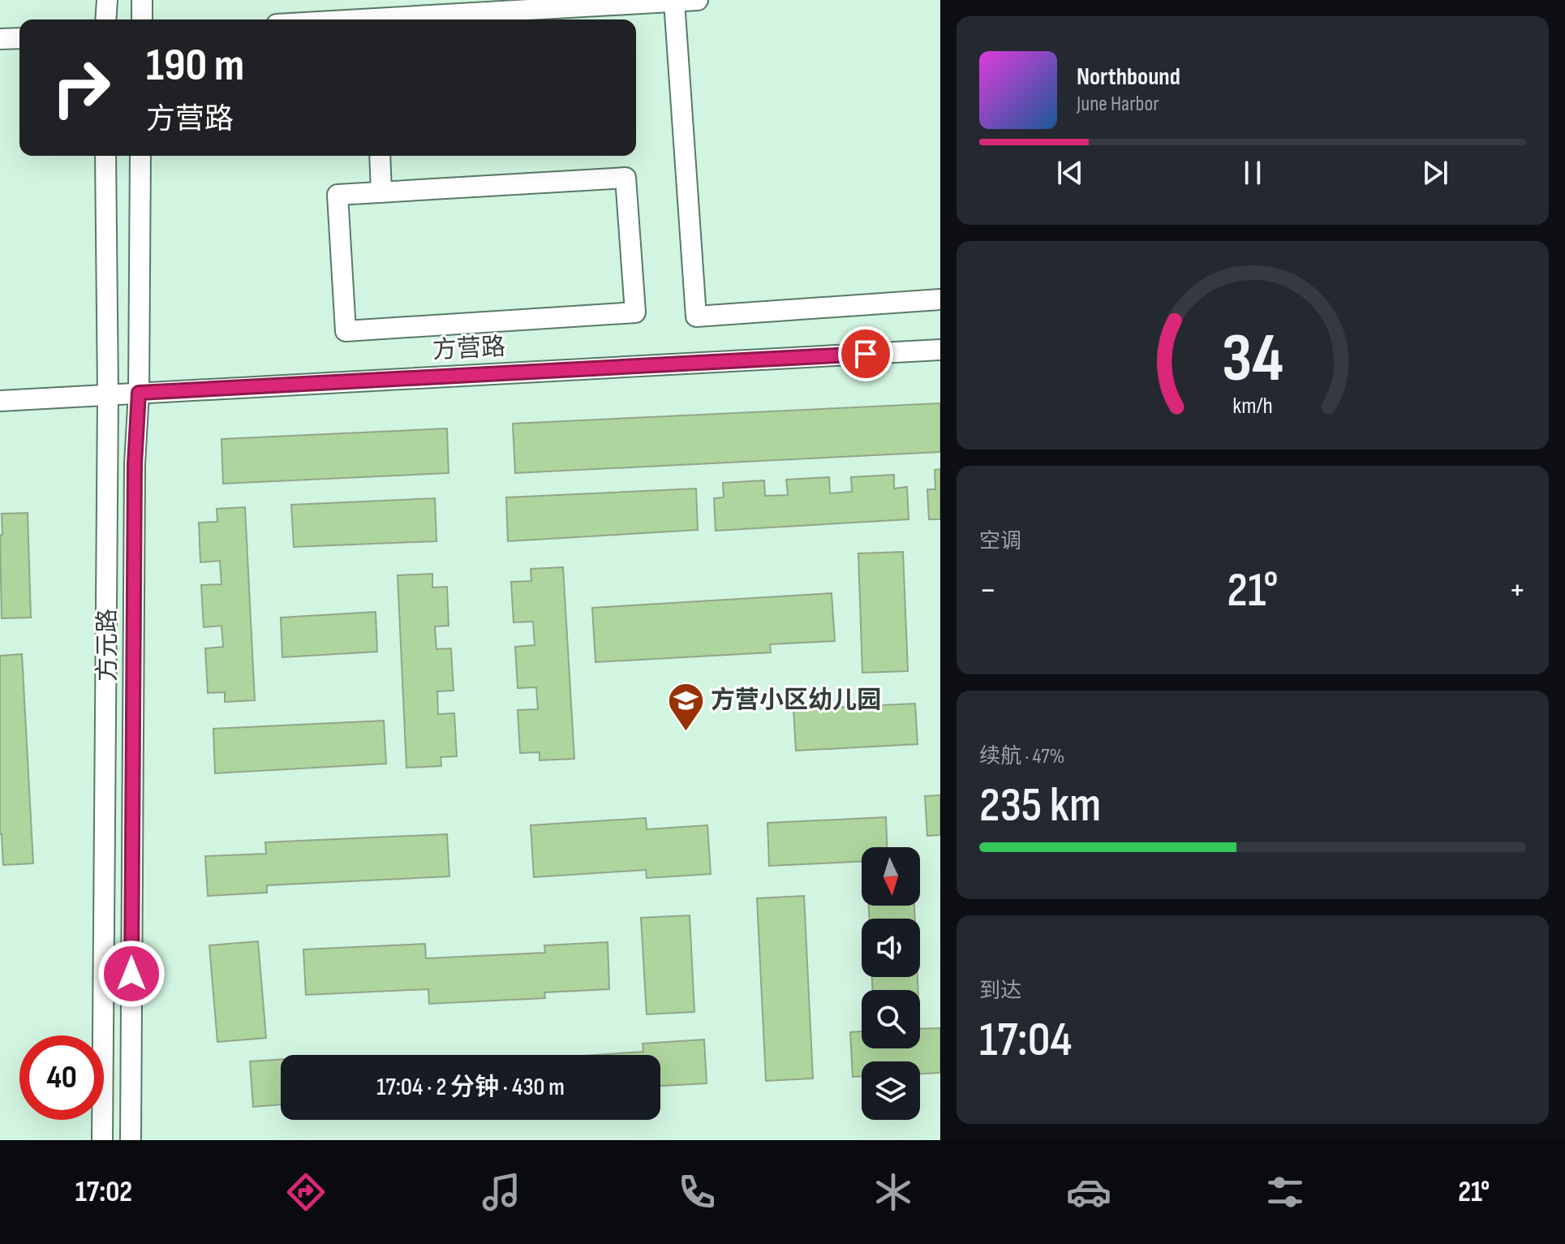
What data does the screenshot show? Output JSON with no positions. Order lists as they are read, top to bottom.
{
  "streets": {
    "street": ["方营路", "方元路"]
  },
  "crossings": [
    ["方营路", "方元路"]
  ],
  "places": {
    "school or university": ["方营小区幼儿园"]
  },
  "north": "bottom",
  "page": {
    "turn": ["190 m", "方营路"],
    "song": ["Northbound", "June Harbor"],
    "tile": [
      "空调",
      ["续航 · 47%", "235 km"],
      ["到达", "17:04"]
    ],
    "heat": ["−", "21°", "+"],
    "limit": "40",
    "trip": "17:04 · 2 分钟 · 430 m",
    "tabs": ["17:02", "21°"],
    "gauge": ["34", "km/h"]
  }
}
